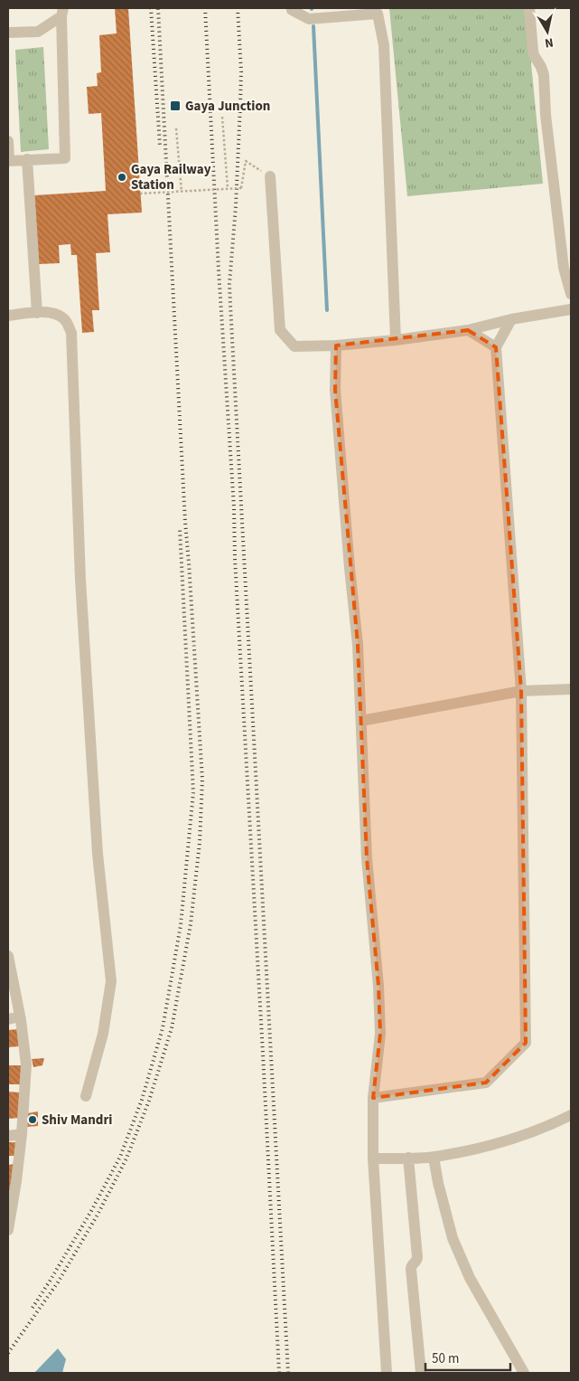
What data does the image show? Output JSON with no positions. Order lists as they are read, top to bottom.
{
  "places": {
    "transit": ["Gaya Junction"],
    "other": ["Gaya Railway Station", "Shiv Mandri"]
  },
  "scale_bar": "50 m",
  "north": "bottom"
}
